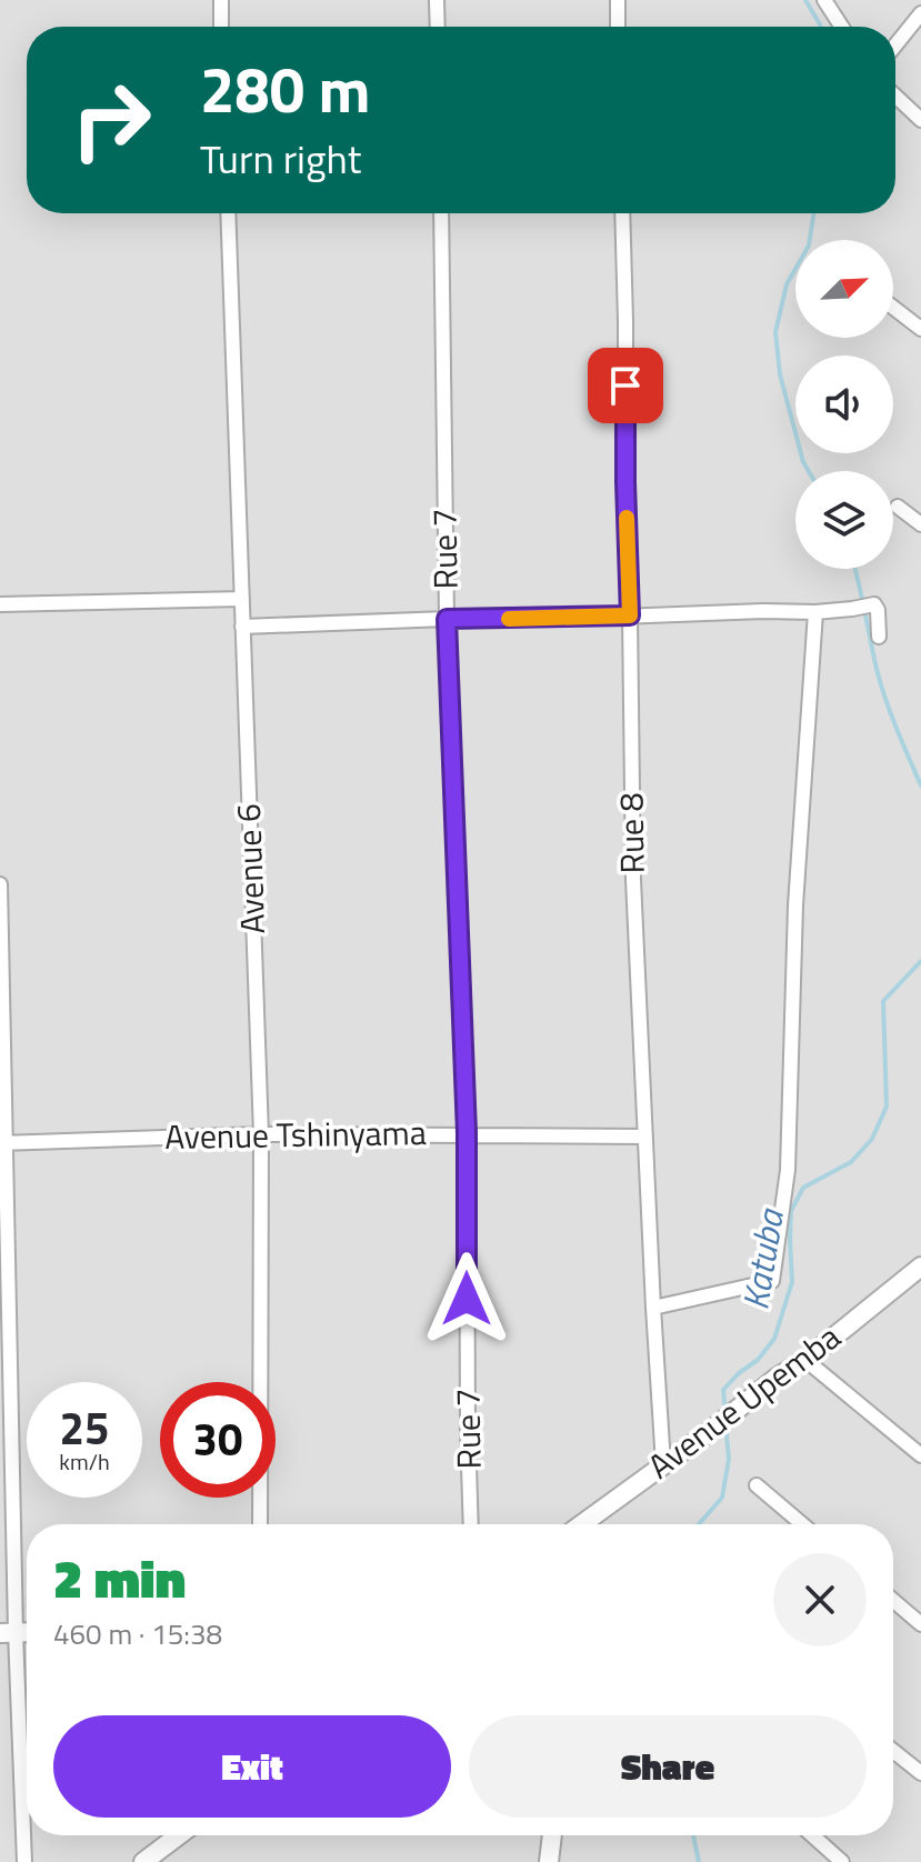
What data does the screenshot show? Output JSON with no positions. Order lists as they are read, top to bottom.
{
  "streets": {
    "street": [
      "Rue 7",
      "Rue 8",
      "Avenue 6",
      "Avenue Tshinyama",
      "Avenue Upemba"
    ]
  },
  "crossings": [
    ["Rue 7", "Avenue Tshinyama"],
    ["Rue 8", "Avenue Tshinyama"],
    ["Rue 8", "Avenue Upemba"],
    ["Avenue 6", "Avenue Tshinyama"]
  ],
  "water": ["Katuba"],
  "north": "top right",
  "page": {
    "turn": ["280 m", "Turn right"],
    "speed": "25 km/h",
    "limit": "30",
    "heading": ["2 min", "460 m · 15:38"],
    "buttons": ["Exit", "Share"]
  }
}
